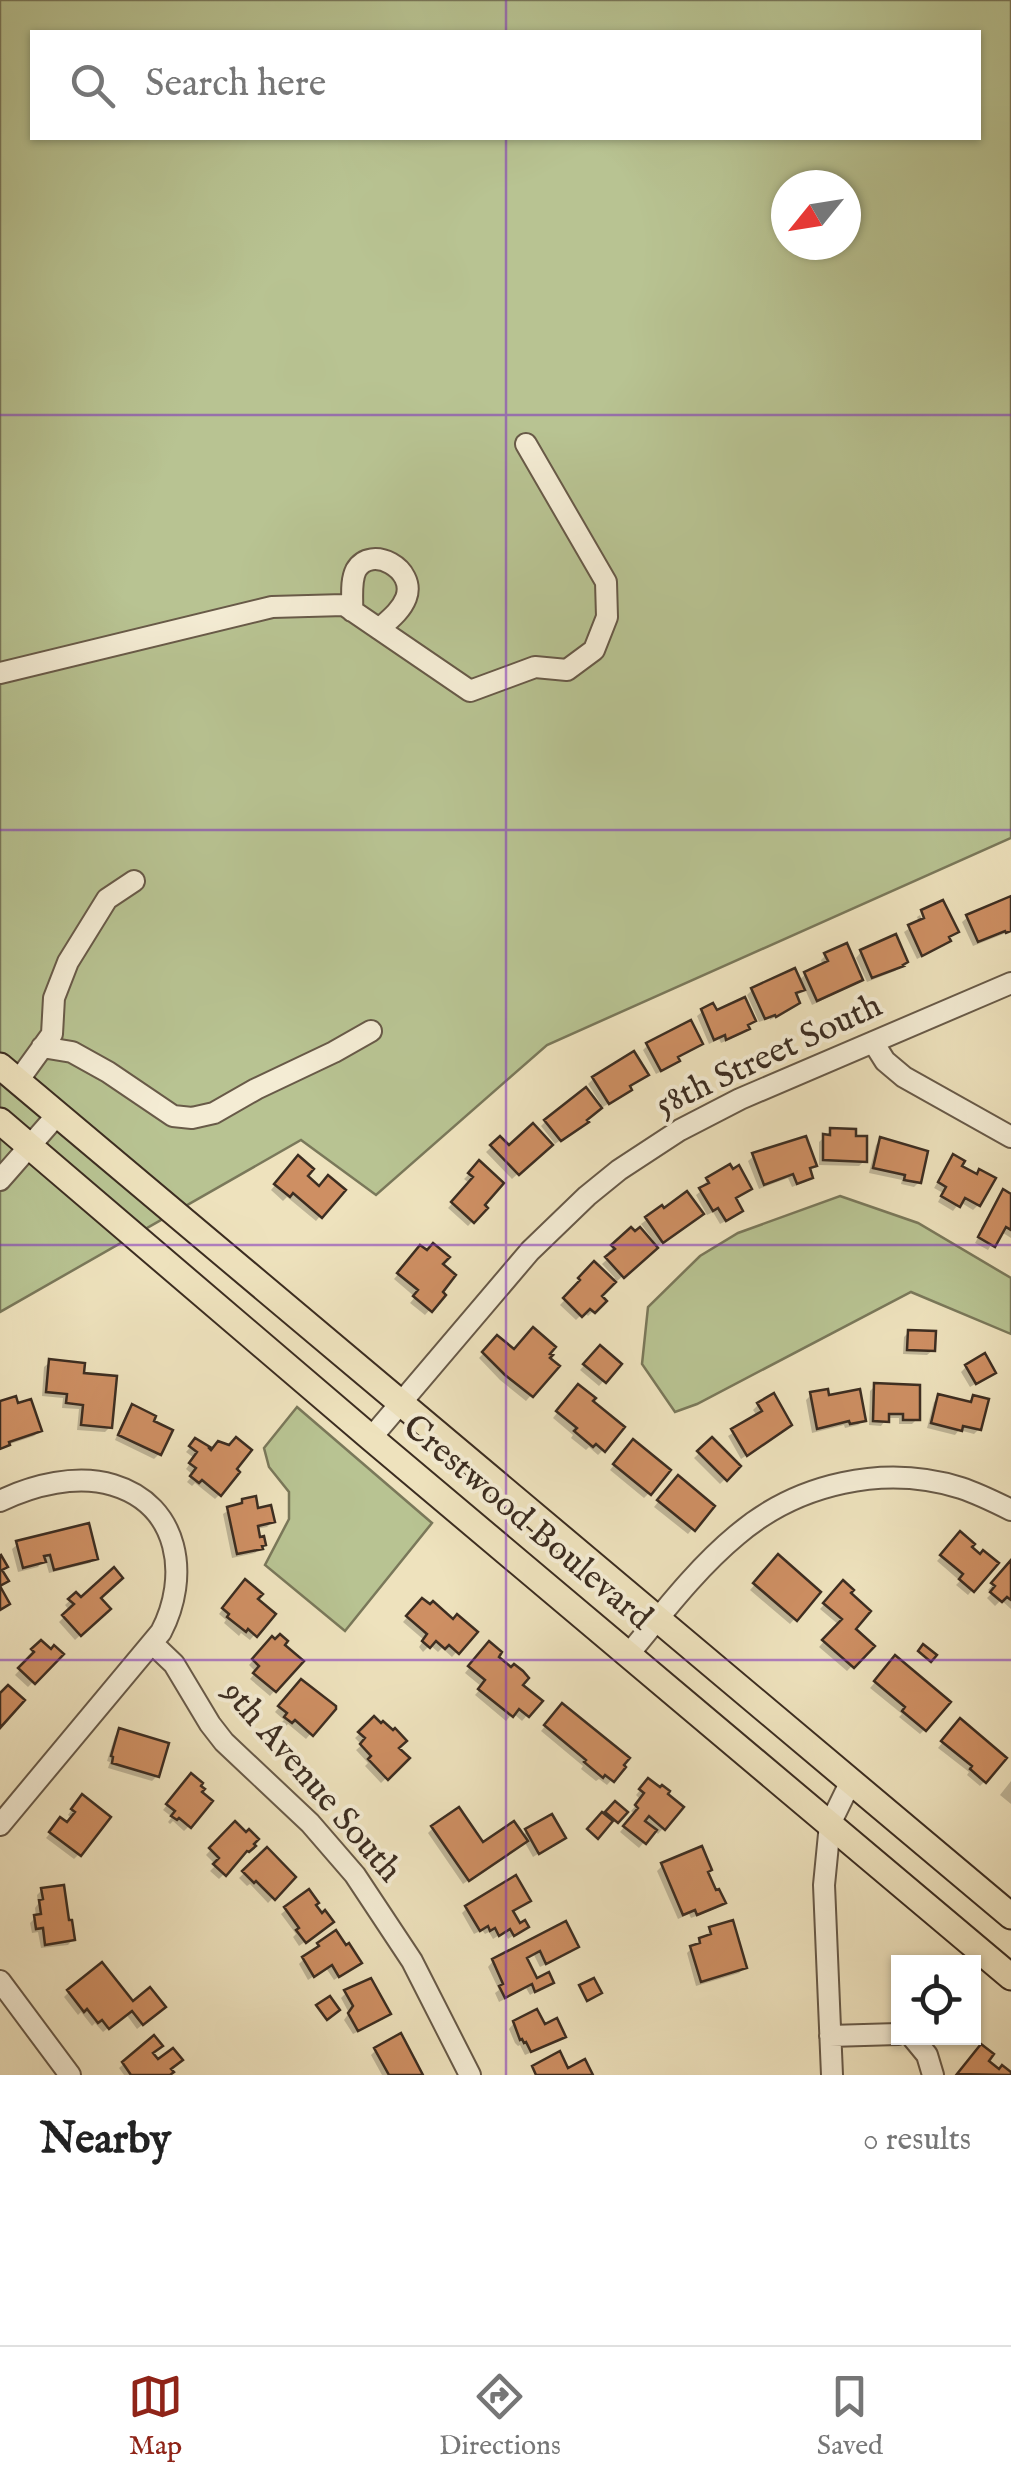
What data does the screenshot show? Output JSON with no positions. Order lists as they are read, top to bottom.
{
  "streets": {
    "main road": ["Crestwood Boulevard"],
    "street": ["58th Street South", "9th Avenue South"]
  },
  "crossings": [
    ["58th Street South", "Crestwood Boulevard"]
  ],
  "north": "bottom left",
  "page": {
    "search": "Search here",
    "heading": ["Nearby", "0 results"],
    "nav": ["Map", "Directions", "Saved"]
  }
}
